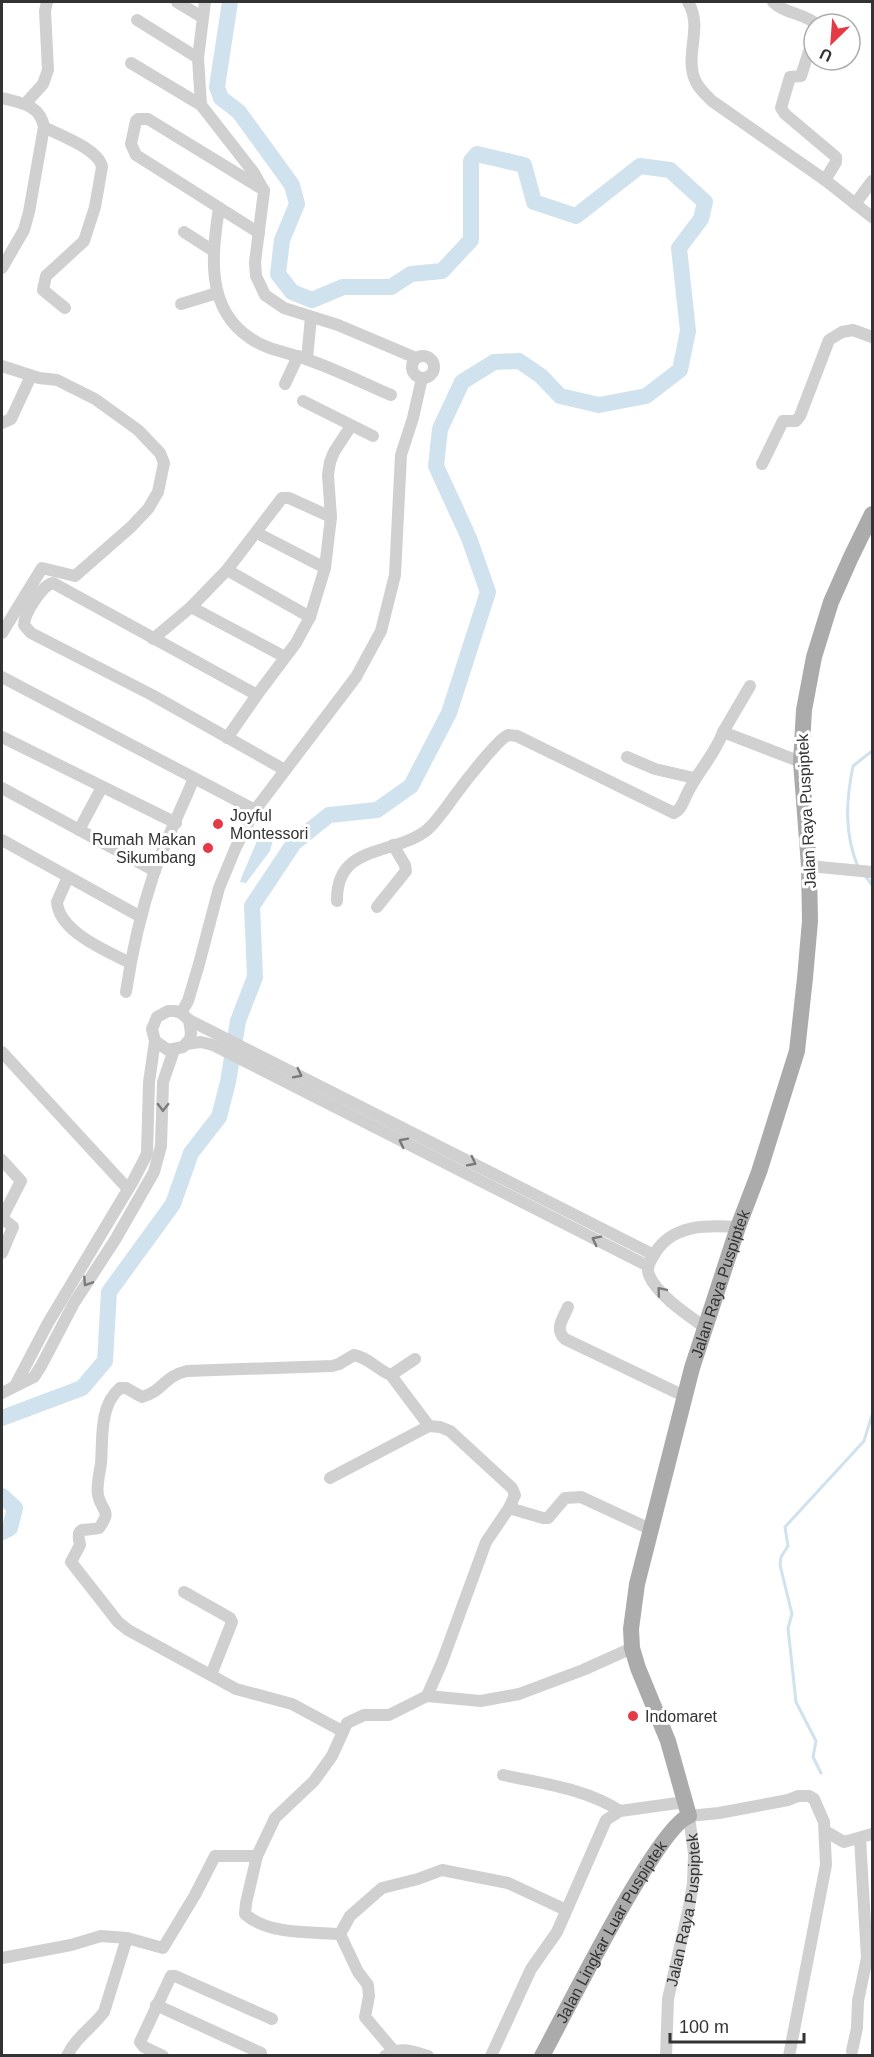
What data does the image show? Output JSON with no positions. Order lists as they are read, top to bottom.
{
  "streets": {
    "main road": ["Jalan Raya Puspiptek", "Jalan Lingkar Luar Puspiptek"]
  },
  "crossings": [
    ["Jalan Raya Puspiptek", "Jalan Lingkar Luar Puspiptek"]
  ],
  "places": ["Joyful Montessori", "Rumah Makan Sikumbang", "Indomaret"],
  "scale_bar": "100 m",
  "north": "bottom left"
}
